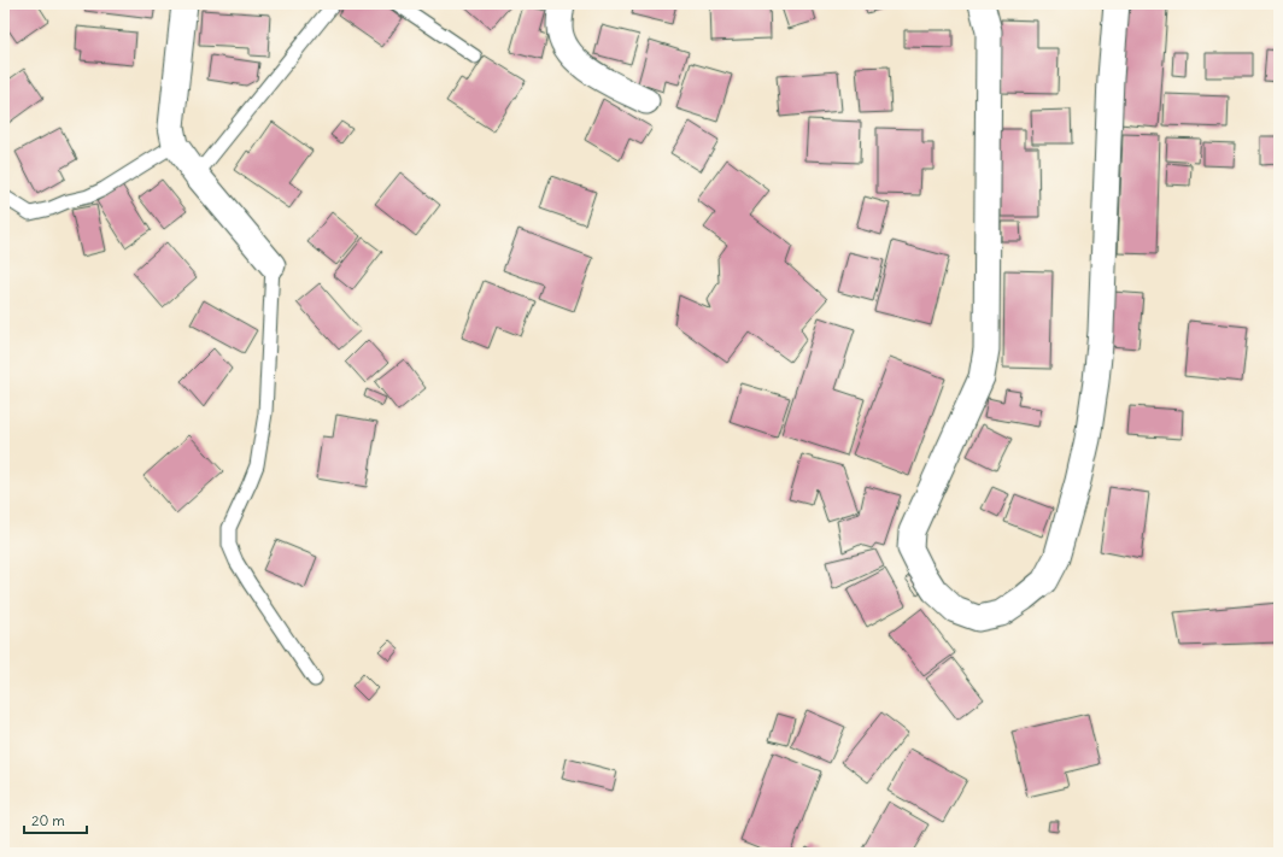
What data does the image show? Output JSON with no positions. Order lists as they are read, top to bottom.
{
  "scale_bar": "20 m"
}
